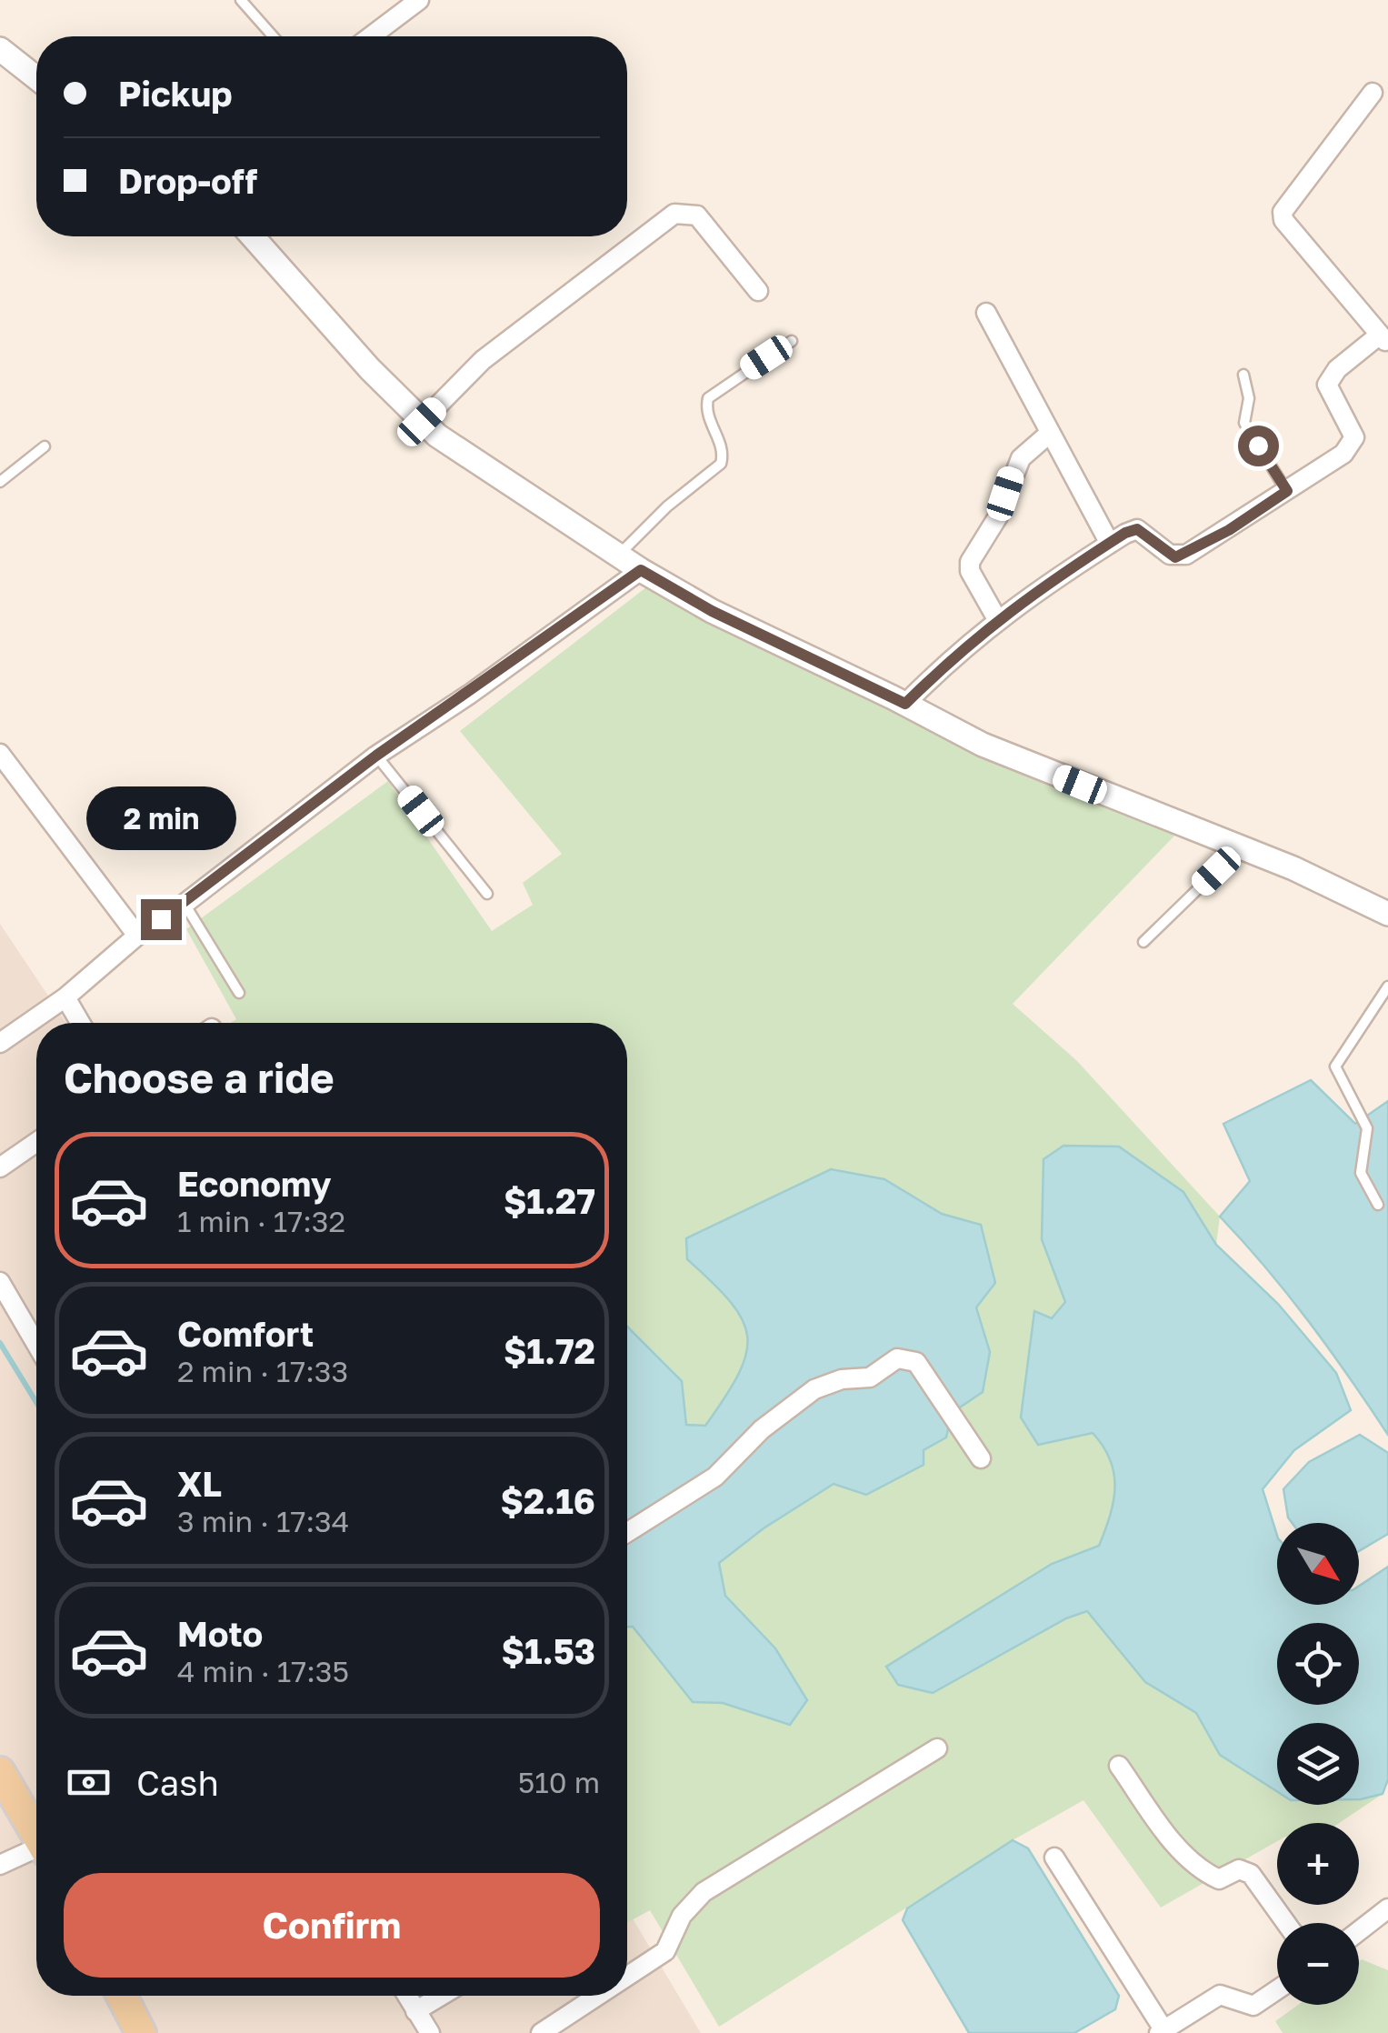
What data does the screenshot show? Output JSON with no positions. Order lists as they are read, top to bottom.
{
  "north": "bottom right",
  "page": {
    "banner": ["Pickup", "Drop-off"],
    "bubble": "2 min",
    "heading": "Choose a ride",
    "list": [
      {
        "name": "Economy",
        "note": "1 min · 17:32",
        "value": "$1.27"
      },
      {
        "name": "Comfort",
        "note": "2 min · 17:33",
        "value": "$1.72"
      },
      {
        "name": "XL",
        "note": "3 min · 17:34",
        "value": "$2.16"
      },
      {
        "name": "Moto",
        "note": "4 min · 17:35",
        "value": "$1.53"
      }
    ],
    "map_buttons": ["+", "−"],
    "pay": ["Cash", "510 m"],
    "buttons": "Confirm"
  }
}
